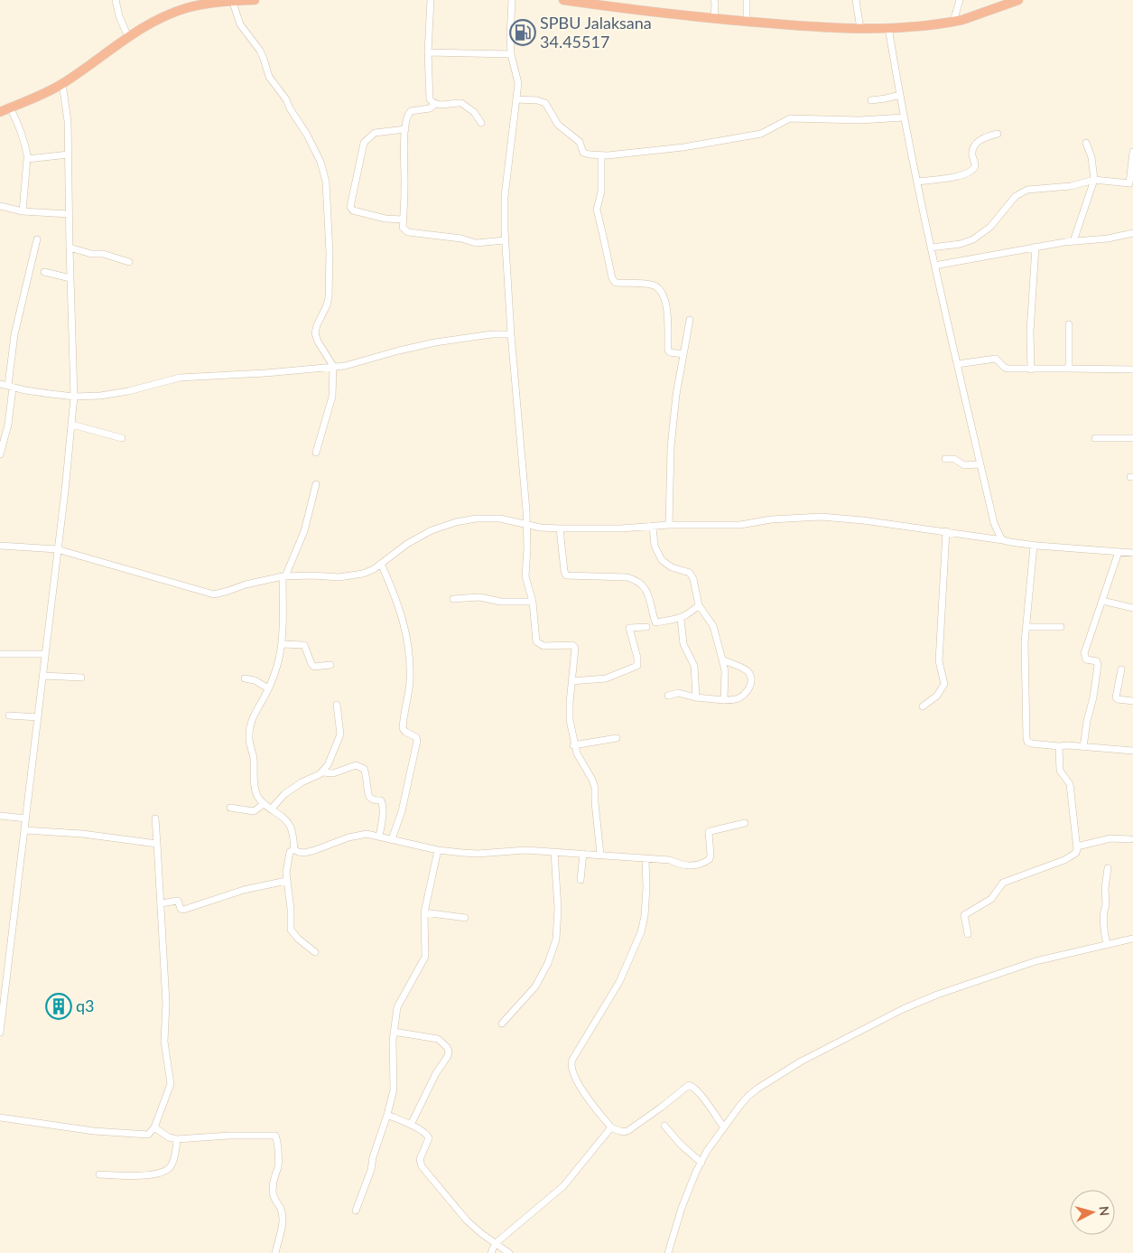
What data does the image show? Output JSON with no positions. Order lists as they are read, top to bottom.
{
  "places": {
    "fuel station": ["SPBU Jalaksana 34.45517"],
    "building": ["q3"]
  },
  "north": "right"
}
